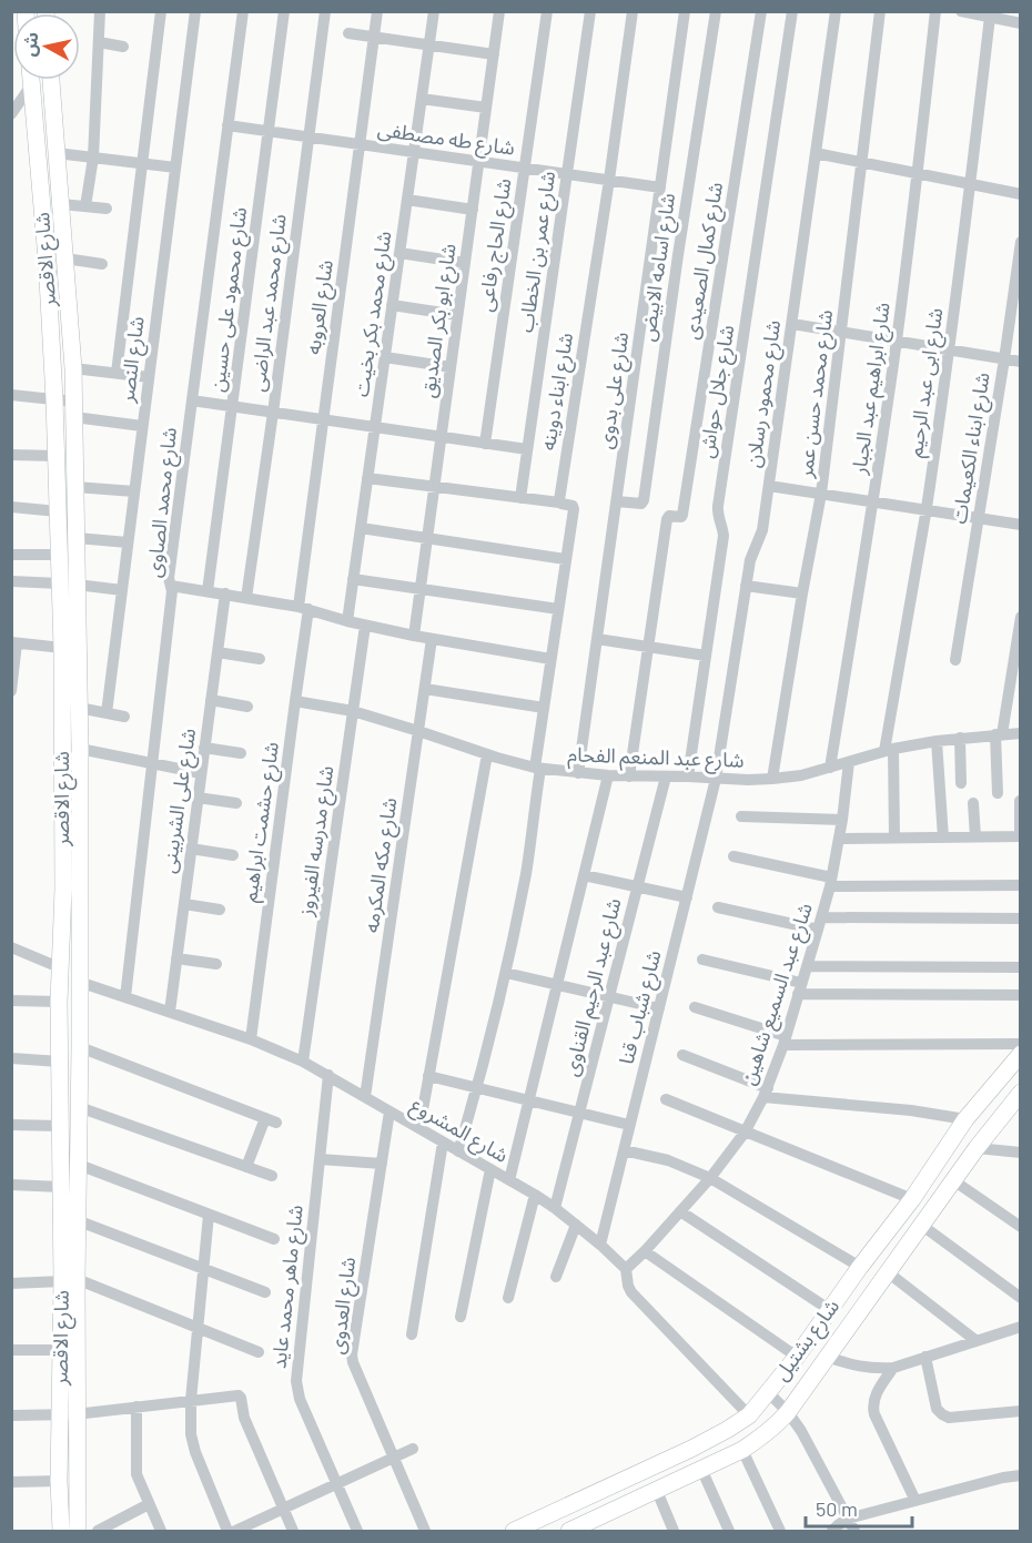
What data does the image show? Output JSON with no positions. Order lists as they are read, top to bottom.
{
  "streets": {
    "street": [
      "شارع طه مصطفى",
      "شارع الحاج رفاعى",
      "شارع عمر بن الخطاب",
      "شارع الاقصر",
      "شارع كمال الصعيدى",
      "شارع اسامه الابيض",
      "شارع محمود على حسين",
      "شارع محمد عبد الراضى",
      "شارع العروبه",
      "شارع محمد بكر بخيت",
      "شارع ابو بكر الصديق",
      "شارع النصر",
      "شارع ابى عبد الرحيم",
      "شارع ابراهيم عبد الجبار",
      "شارع على بدوى",
      "شارع ابناء دوينه",
      "شارع جلال حواش",
      "شارع محمود رسلان",
      "شارع محمد حسن عمر",
      "شارع ابناء الكعيمات",
      "شارع محمد الصاوى",
      "شارع عبد المنعم الفحام",
      "شارع على الشربينى",
      "شارع حشمت ابراهيم",
      "شارع مدرسه الفيروز",
      "شارع مكه المكرمه",
      "شارع عبد الرحيم القناوى",
      "شارع عبد السميع شاهين",
      "شارع شباب قنا",
      "شارع المشروع",
      "شارع ماهر محمد عايد",
      "شارع العدوى",
      "شارع بشتيل"
    ]
  },
  "crossings": [
    ["شارع طه مصطفى", "شارع الحاج رفاعى"],
    ["شارع طه مصطفى", "شارع عمر بن الخطاب"],
    ["شارع طه مصطفى", "شارع محمود على حسين"],
    ["شارع طه مصطفى", "شارع محمد عبد الراضى"],
    ["شارع طه مصطفى", "شارع العروبه"],
    ["شارع طه مصطفى", "شارع محمد بكر بخيت"],
    ["شارع طه مصطفى", "شارع ابو بكر الصديق"],
    ["شارع طه مصطفى", "شارع على بدوى"],
    ["شارع طه مصطفى", "شارع ابناء دوينه"],
    ["شارع طه مصطفى", "شارع محمد الصاوى"],
    ["شارع الاقصر", "شارع المشروع"],
    ["شارع اسامه الابيض", "شارع على بدوى"],
    ["شارع العروبه", "شارع حشمت ابراهيم"],
    ["شارع ابى عبد الرحيم", "شارع عبد المنعم الفحام"],
    ["شارع ابراهيم عبد الجبار", "شارع عبد المنعم الفحام"],
    ["شارع على بدوى", "شارع عبد المنعم الفحام"],
    ["شارع جلال حواش", "شارع عبد المنعم الفحام"],
    ["شارع محمود رسلان", "شارع عبد المنعم الفحام"],
    ["شارع محمود رسلان", "شارع شباب قنا"],
    ["شارع محمد حسن عمر", "شارع عبد المنعم الفحام"],
    ["شارع محمد الصاوى", "شارع المشروع"],
    ["شارع عبد المنعم الفحام", "شارع حشمت ابراهيم"],
    ["شارع عبد المنعم الفحام", "شارع مدرسه الفيروز"],
    ["شارع عبد المنعم الفحام", "شارع مكه المكرمه"],
    ["شارع عبد المنعم الفحام", "شارع عبد الرحيم القناوى"],
    ["شارع عبد المنعم الفحام", "شارع عبد السميع شاهين"],
    ["شارع عبد المنعم الفحام", "شارع شباب قنا"],
    ["شارع على الشربينى", "شارع المشروع"],
    ["شارع حشمت ابراهيم", "شارع المشروع"],
    ["شارع مدرسه الفيروز", "شارع المشروع"],
    ["شارع مكه المكرمه", "شارع المشروع"],
    ["شارع عبد الرحيم القناوى", "شارع المشروع"],
    ["شارع عبد السميع شاهين", "شارع المشروع"],
    ["شارع شباب قنا", "شارع المشروع"],
    ["شارع المشروع", "شارع ماهر محمد عايد"],
    ["شارع المشروع", "شارع العدوى"],
    ["شارع المشروع", "شارع بشتيل"]
  ],
  "scale_bar": "50 m",
  "north": "left"
}
